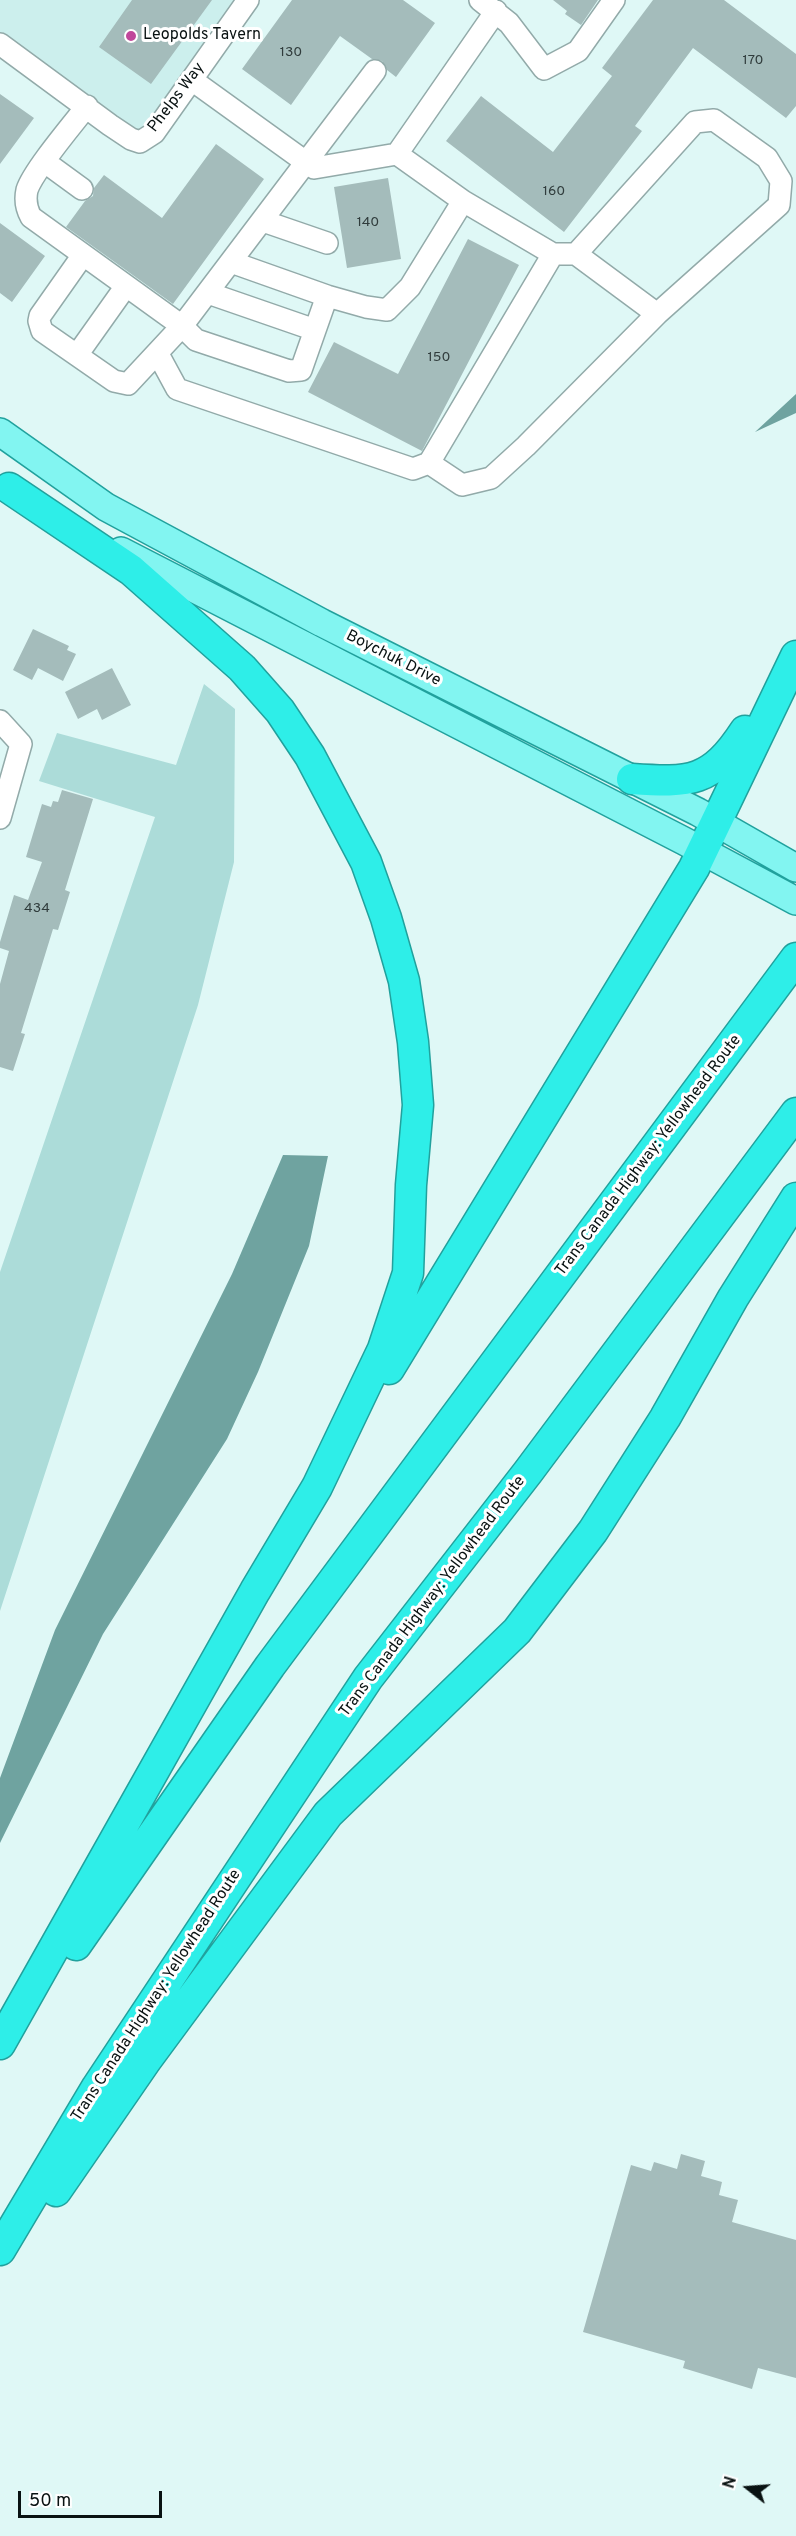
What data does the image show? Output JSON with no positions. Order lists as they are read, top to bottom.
{
  "streets": {
    "highway": ["Trans Canada Highway: Yellowhead Route"],
    "main road": ["Boychuk Drive"],
    "street": ["Phelps Way"]
  },
  "places": ["Leopolds Tavern"],
  "house_numbers": [
    "130",
    "170",
    "160",
    "140",
    "150",
    "434"
  ],
  "scale_bar": "50 m",
  "north": "left"
}
